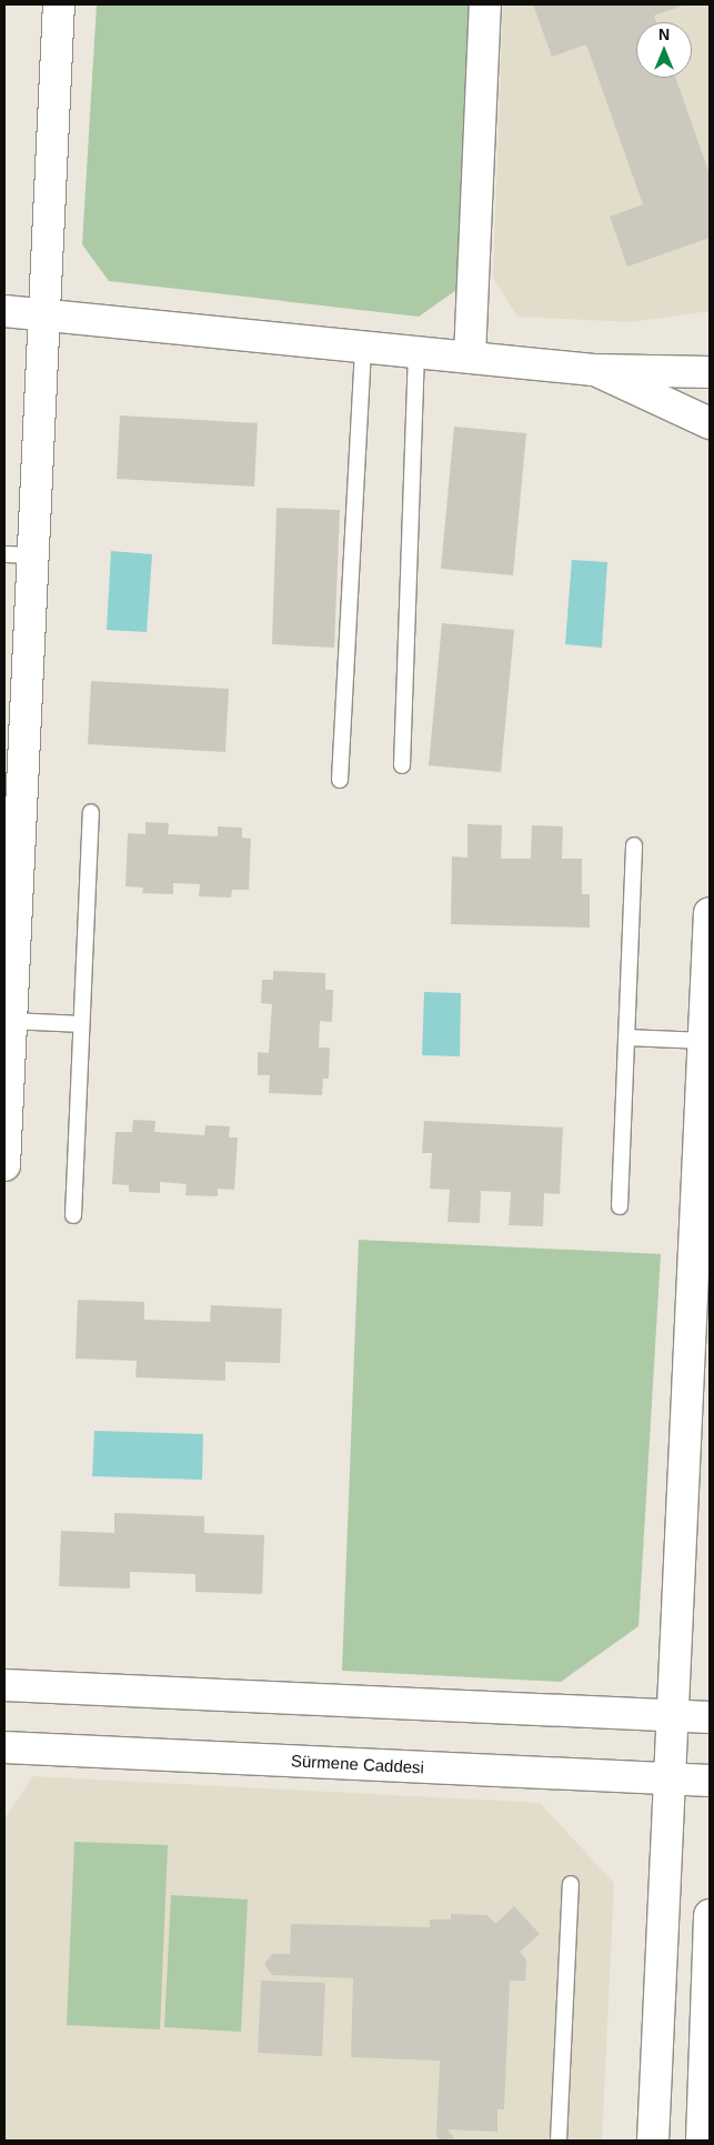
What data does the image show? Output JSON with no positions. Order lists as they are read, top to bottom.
{
  "streets": {
    "street": ["Sürmene Caddesi"]
  },
  "north": "top"
}
